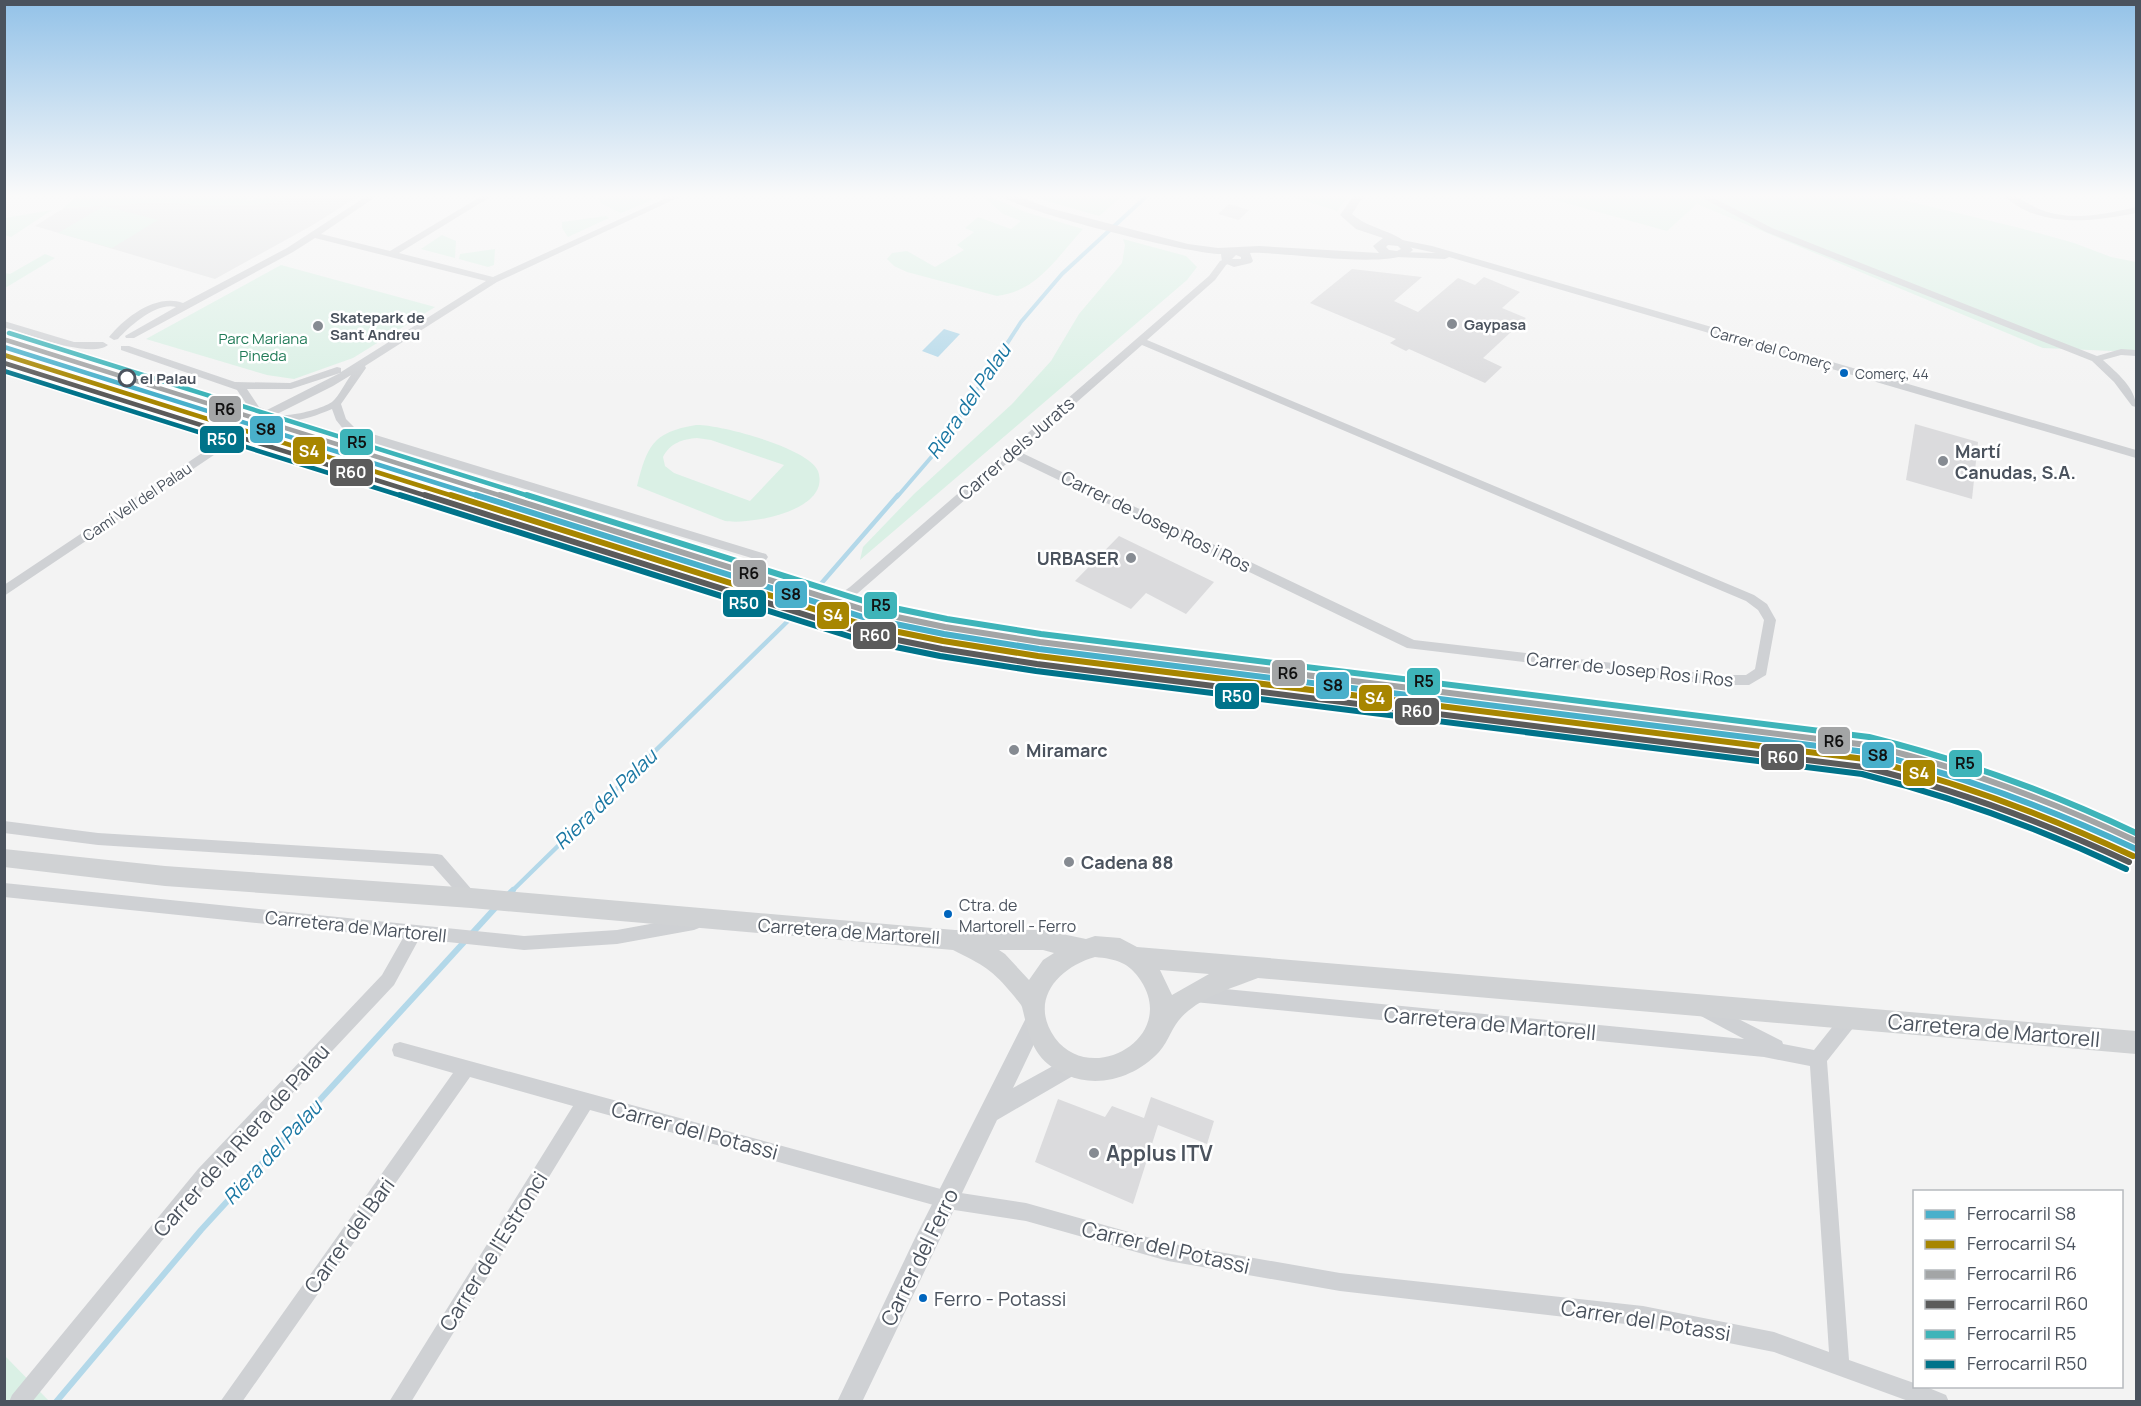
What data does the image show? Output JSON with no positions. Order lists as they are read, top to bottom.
{
  "streets": {
    "main road": ["Carretera de Martorell"],
    "street": [
      "Carrer del Comerç",
      "Carrer dels Jurats",
      "Camí Vell del Palau",
      "Carrer de Josep Ros i Ros",
      "Carrer del Potassi",
      "Carrer de la Riera de Palau",
      "Carrer del Bari",
      "Carrer de l'Estronci",
      "Carrer del Ferro"
    ]
  },
  "crossings": [
    ["Carrer del Comerç", "Carrer dels Jurats"],
    ["Carrer dels Jurats", "Carrer de Josep Ros i Ros"],
    ["Carretera de Martorell", "Carrer de la Riera de Palau"],
    ["Carretera de Martorell", "Carrer del Ferro"],
    ["Carrer del Potassi", "Carrer del Bari"],
    ["Carrer del Potassi", "Carrer de l'Estronci"],
    ["Carrer del Potassi", "Carrer del Ferro"]
  ],
  "water": ["Riera del Palau"],
  "parks": ["Parc Mariana Pineda"],
  "places": [
    "Gaypasa",
    "Skatepark de Sant Andreu",
    "Comerç, 44",
    "el Palau",
    "Martí Canudas, S.A.",
    "URBASER",
    "Miramarc",
    "Cadena 88",
    "Ctra. de Martorell - Ferro",
    "Applus ITV",
    "Ferro - Potassi"
  ],
  "lines": [
    "rail line R5",
    "rail line R6",
    "rail line S8",
    "rail line S4",
    "rail line R60",
    "rail line R50"
  ],
  "legend": [
    "Ferrocarril S8",
    "Ferrocarril S4",
    "Ferrocarril R6",
    "Ferrocarril R60",
    "Ferrocarril R5",
    "Ferrocarril R50"
  ]
}
